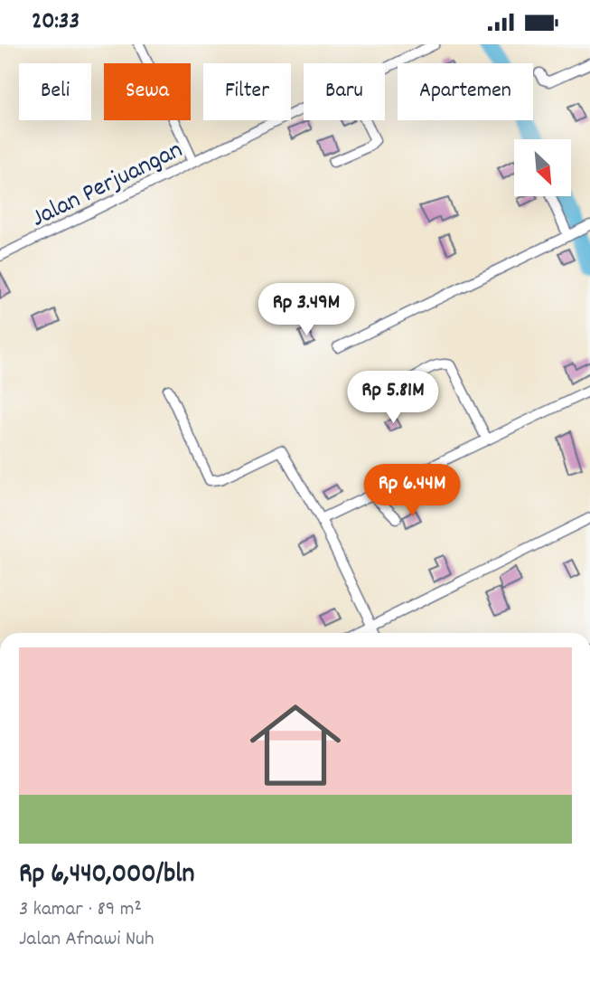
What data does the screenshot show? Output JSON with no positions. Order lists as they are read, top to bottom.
{
  "streets": {
    "street": ["Jalan Perjuangan"]
  },
  "north": "bottom right",
  "page": {
    "status": "20:33",
    "chip": [
      "Beli",
      "Sewa",
      "Filter",
      "Baru",
      "Apartemen"
    ],
    "price": ["Rp 3.49M", "Rp 5.81M", "Rp 6.44M"],
    "list": [
      {
        "name": "Rp 6,440,000/bln",
        "note": "3 kamar · 89 m² · Jalan Afnawi Nuh"
      }
    ]
  }
}
